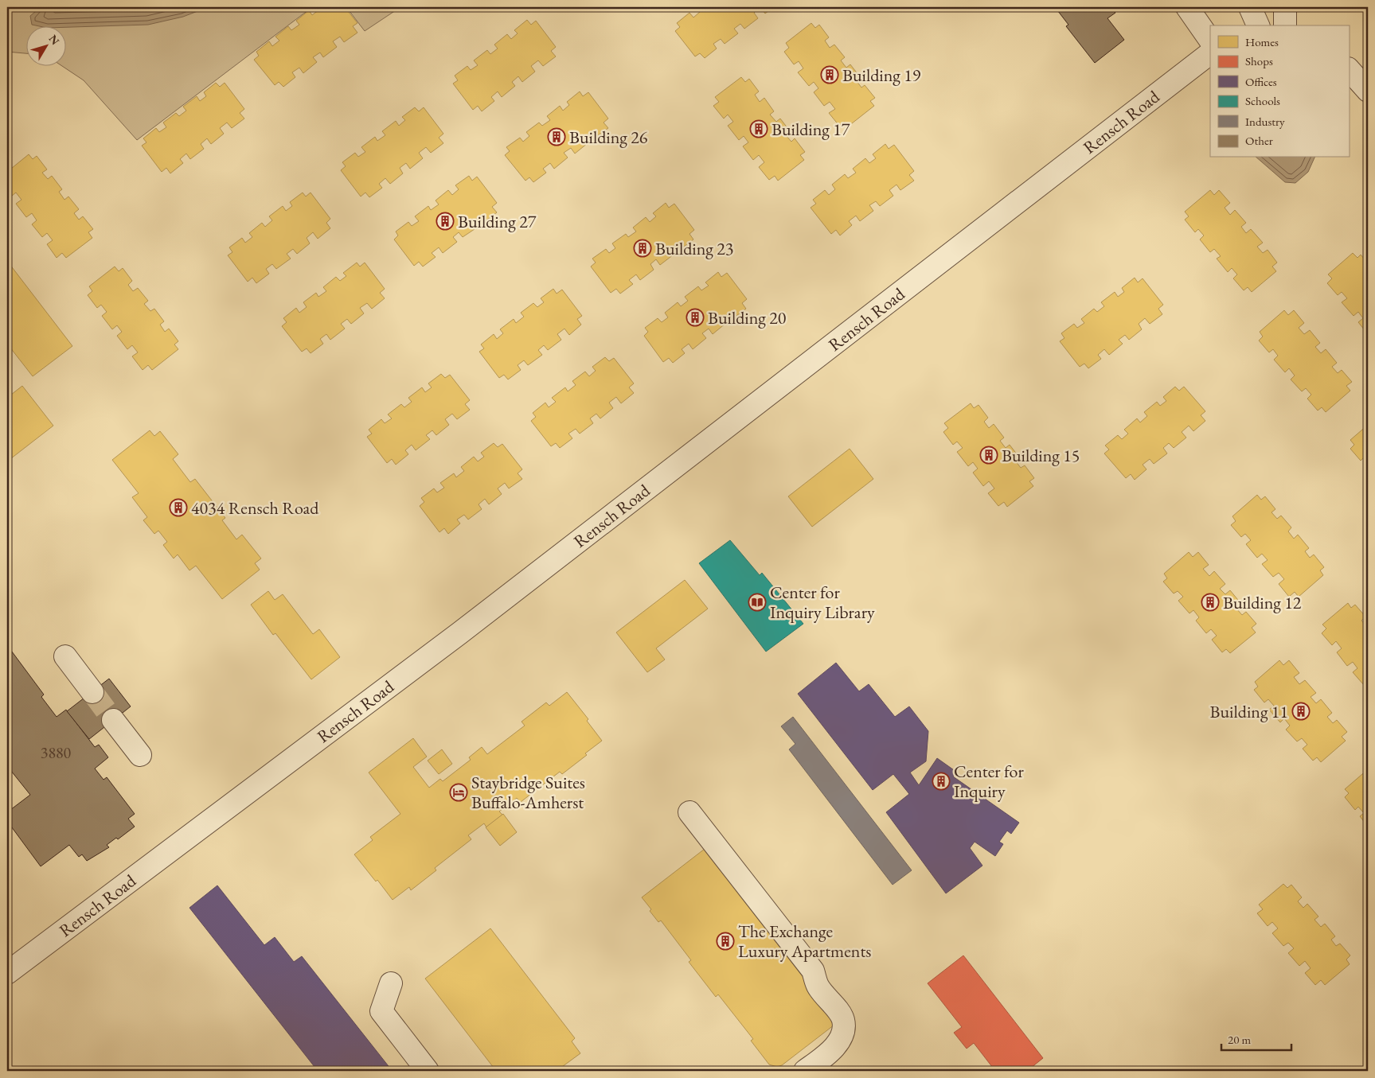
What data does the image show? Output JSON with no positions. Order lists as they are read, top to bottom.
{
  "streets": {
    "street": ["Rensch Road"]
  },
  "places": {
    "building": [
      "Building 19",
      "Building 17",
      "Building 26",
      "Building 27",
      "Building 23",
      "Building 20",
      "Building 15",
      "4034 Rensch Road",
      "Building 12",
      "Building 11",
      "Center for Inquiry",
      "The Exchange Luxury Apartments"
    ],
    "library": ["Center for Inquiry Library"],
    "hotel": ["Staybridge Suites Buffalo-Amherst"]
  },
  "house_numbers": ["3880"],
  "legend": [
    "Homes",
    "Shops",
    "Offices",
    "Schools",
    "Industry",
    "Other"
  ],
  "scale_bar": "20 m",
  "north": "top right"
}
